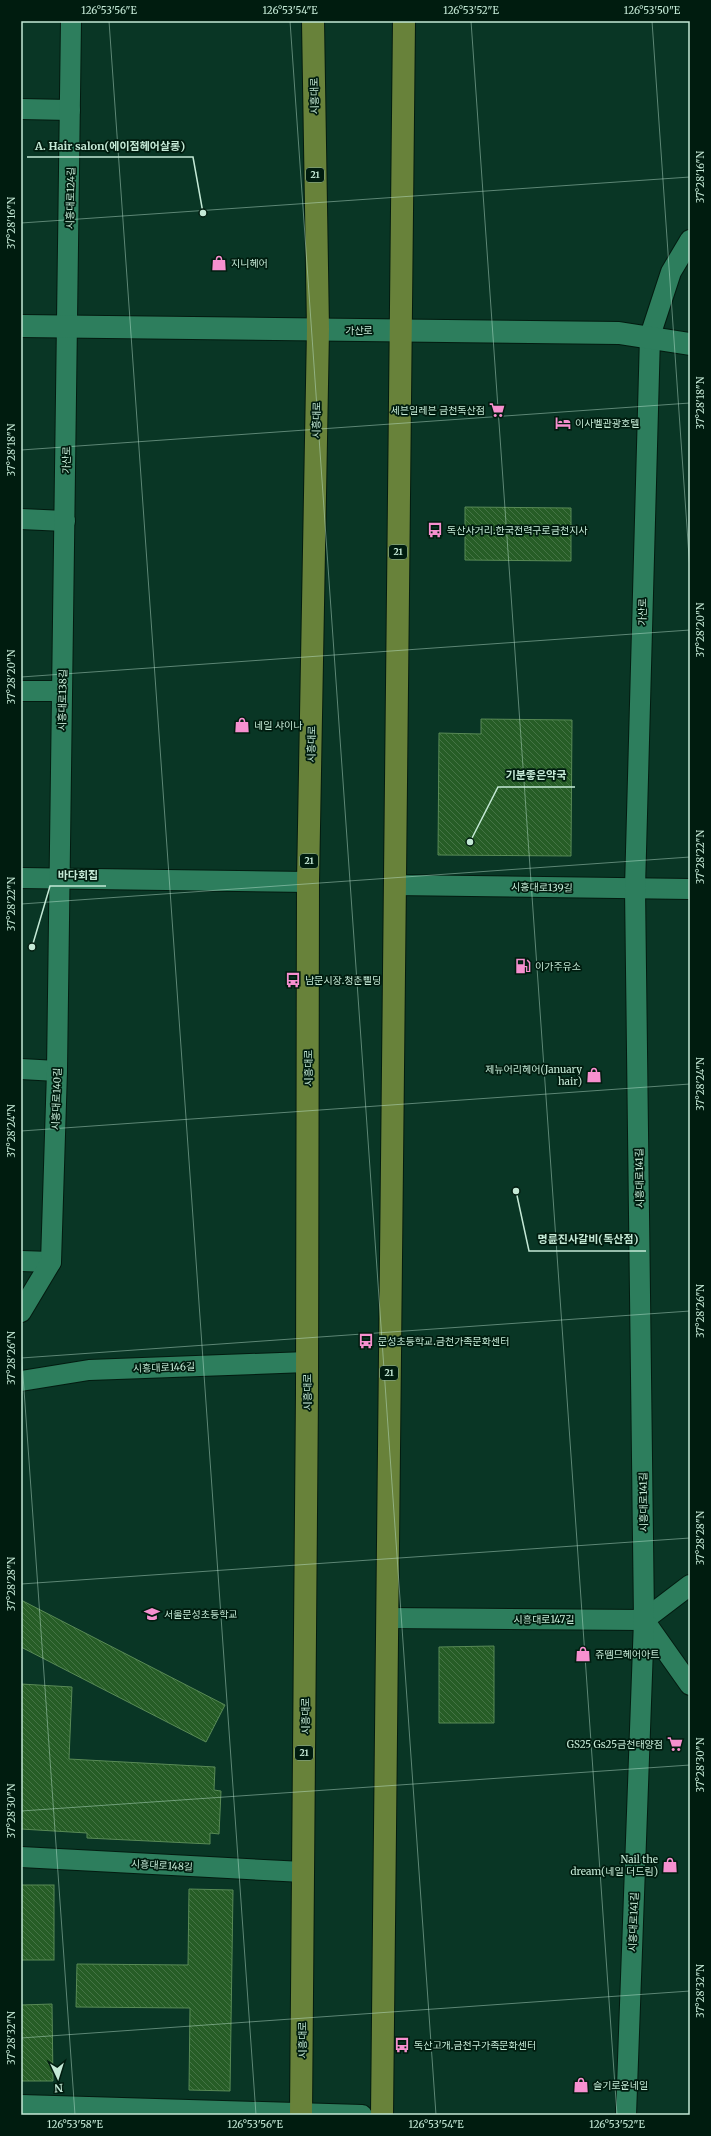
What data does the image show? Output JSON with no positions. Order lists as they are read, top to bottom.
{
  "streets": {
    "main road": ["시흥대로", "21", "가산로"],
    "street": [
      "시흥대로124길",
      "시흥대로138길",
      "시흥대로139길",
      "시흥대로140길",
      "시흥대로141길",
      "시흥대로146길",
      "시흥대로147길",
      "시흥대로148길"
    ]
  },
  "crossings": [
    ["시흥대로", "가산로"],
    ["시흥대로", "시흥대로146길"],
    ["시흥대로", "시흥대로148길"],
    ["21", "가산로"],
    ["21", "시흥대로139길"],
    ["21", "시흥대로147길"],
    ["시흥대로124길", "가산로"],
    ["가산로", "시흥대로138길"],
    ["가산로", "시흥대로139길"],
    ["가산로", "시흥대로141길"],
    ["시흥대로138길", "시흥대로140길"],
    ["시흥대로139길", "시흥대로141길"],
    ["시흥대로141길", "시흥대로147길"]
  ],
  "places": {
    "other": [
      "A. Hair salon(에이점헤어살롱)",
      "기분좋은약국",
      "바다회집",
      "명륜진사갈비(독산점)"
    ],
    "shop": [
      "지니헤어",
      "네일 샤이나",
      "제뉴어리헤어(January hair)",
      "쥬뗌므헤어아트",
      "Nail the dream(네일 더드림)",
      "슬기로운네일"
    ],
    "supermarket": ["세븐일레븐 금천독산점", "GS25 Gs25금천태양점"],
    "hotel": ["이사벨관광호텔"],
    "bus stop": [
      "독산사거리.한국전력구로금천지사",
      "남문시장.청춘삘딩",
      "문성초등학교.금천가족문화센터",
      "독산고개.금천구가족문화센터"
    ],
    "fuel station": ["이가주유소"],
    "school or university": ["서울문성초등학교"]
  },
  "north": "bottom",
  "coordinates": [
    "126°53'56\"E",
    "126°53'54\"E",
    "126°53'52\"E",
    "126°53'50\"E",
    "37°28'16\"N",
    "37°28'18\"N",
    "37°28'20\"N",
    "37°28'22\"N",
    "37°28'24\"N",
    "37°28'26\"N",
    "37°28'28\"N",
    "37°28'30\"N",
    "37°28'32\"N",
    "126°53'58\"E"
  ]
}
